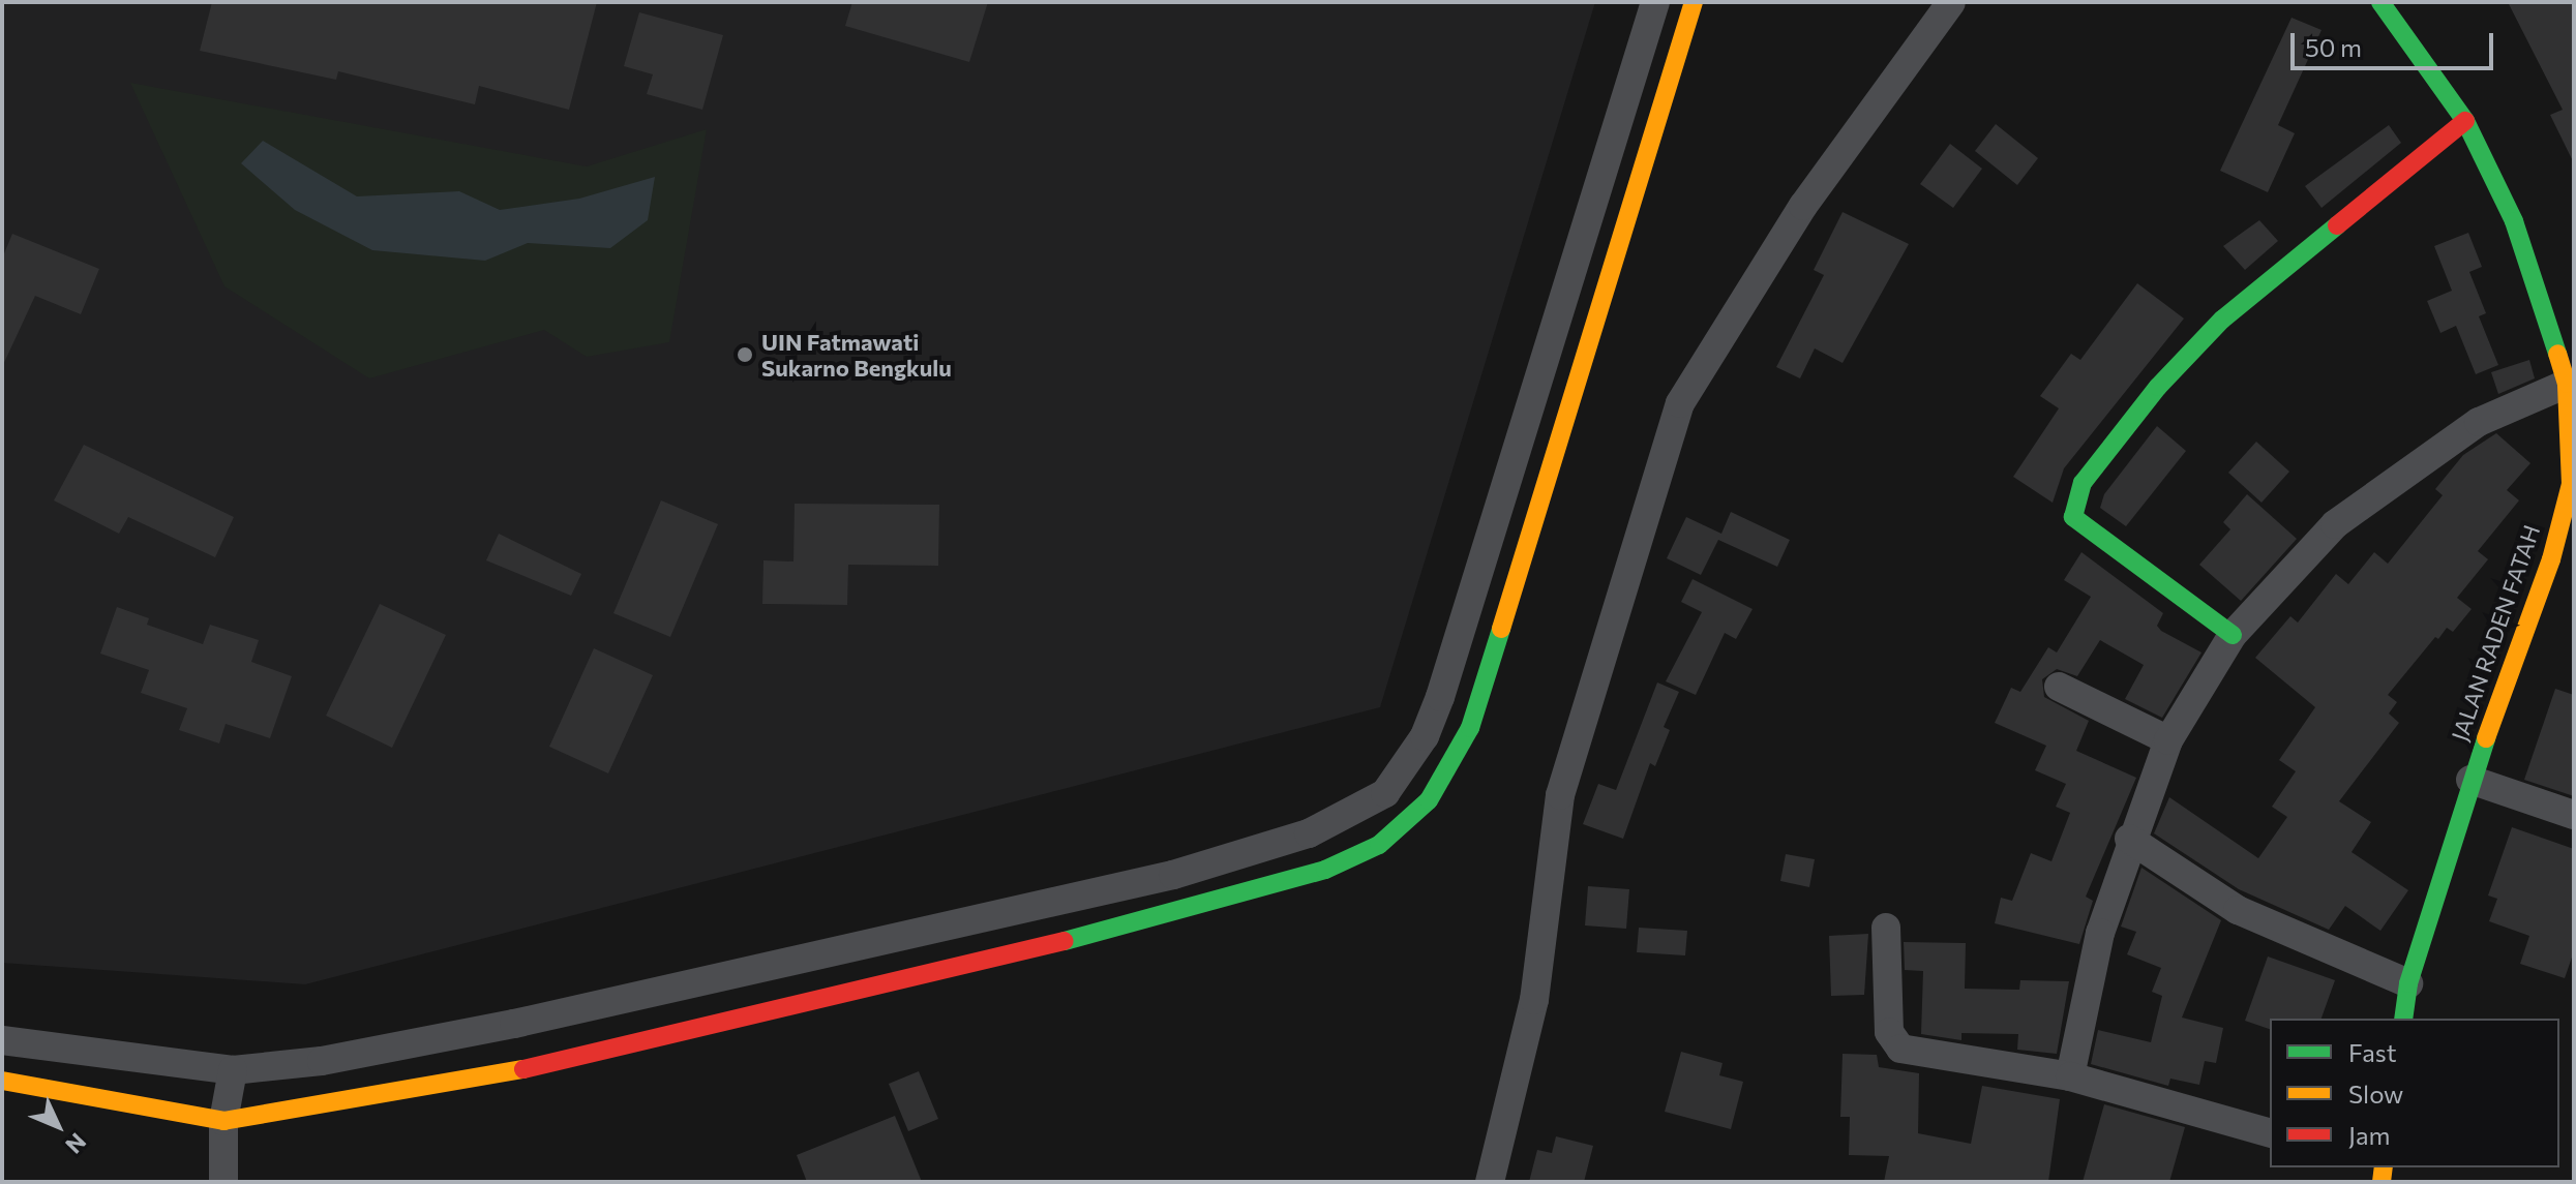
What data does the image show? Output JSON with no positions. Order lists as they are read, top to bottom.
{
  "streets": {
    "main road": ["JALAN RADEN FATAH"]
  },
  "places": ["UIN Fatmawati Sukarno Bengkulu"],
  "legend": ["Fast", "Slow", "Jam"],
  "scale_bar": "50 m",
  "north": "bottom right"
}
